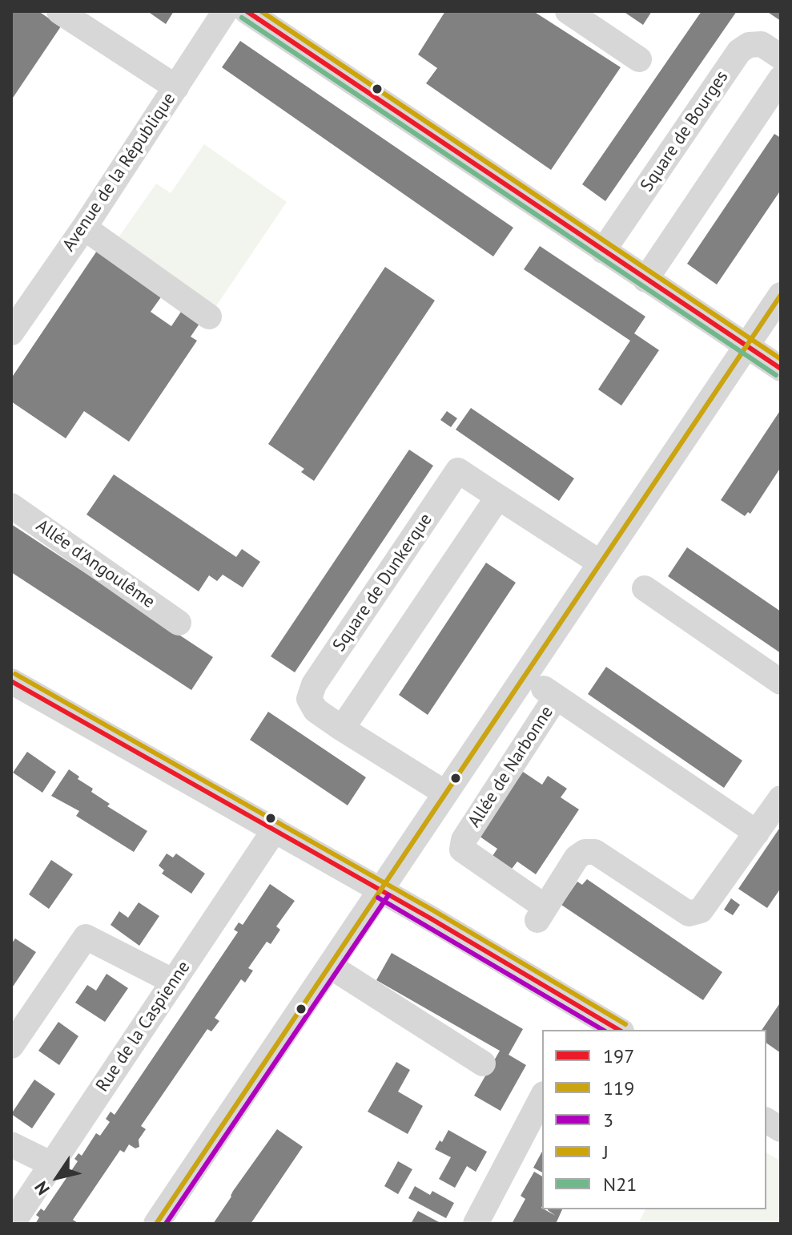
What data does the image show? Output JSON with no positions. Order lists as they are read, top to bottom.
{
  "streets": {
    "street": [
      "Square de Bourges",
      "Avenue de la République",
      "Allée d'Angoulême",
      "Square de Dunkerque",
      "Allée de Narbonne",
      "Rue de la Caspienne"
    ]
  },
  "lines": [
    "transit line 197",
    "transit line J",
    "transit line N21",
    "transit line 119",
    "transit line 3"
  ],
  "legend": [
    "197",
    "119",
    "3",
    "J",
    "N21"
  ],
  "north": "bottom left"
}
